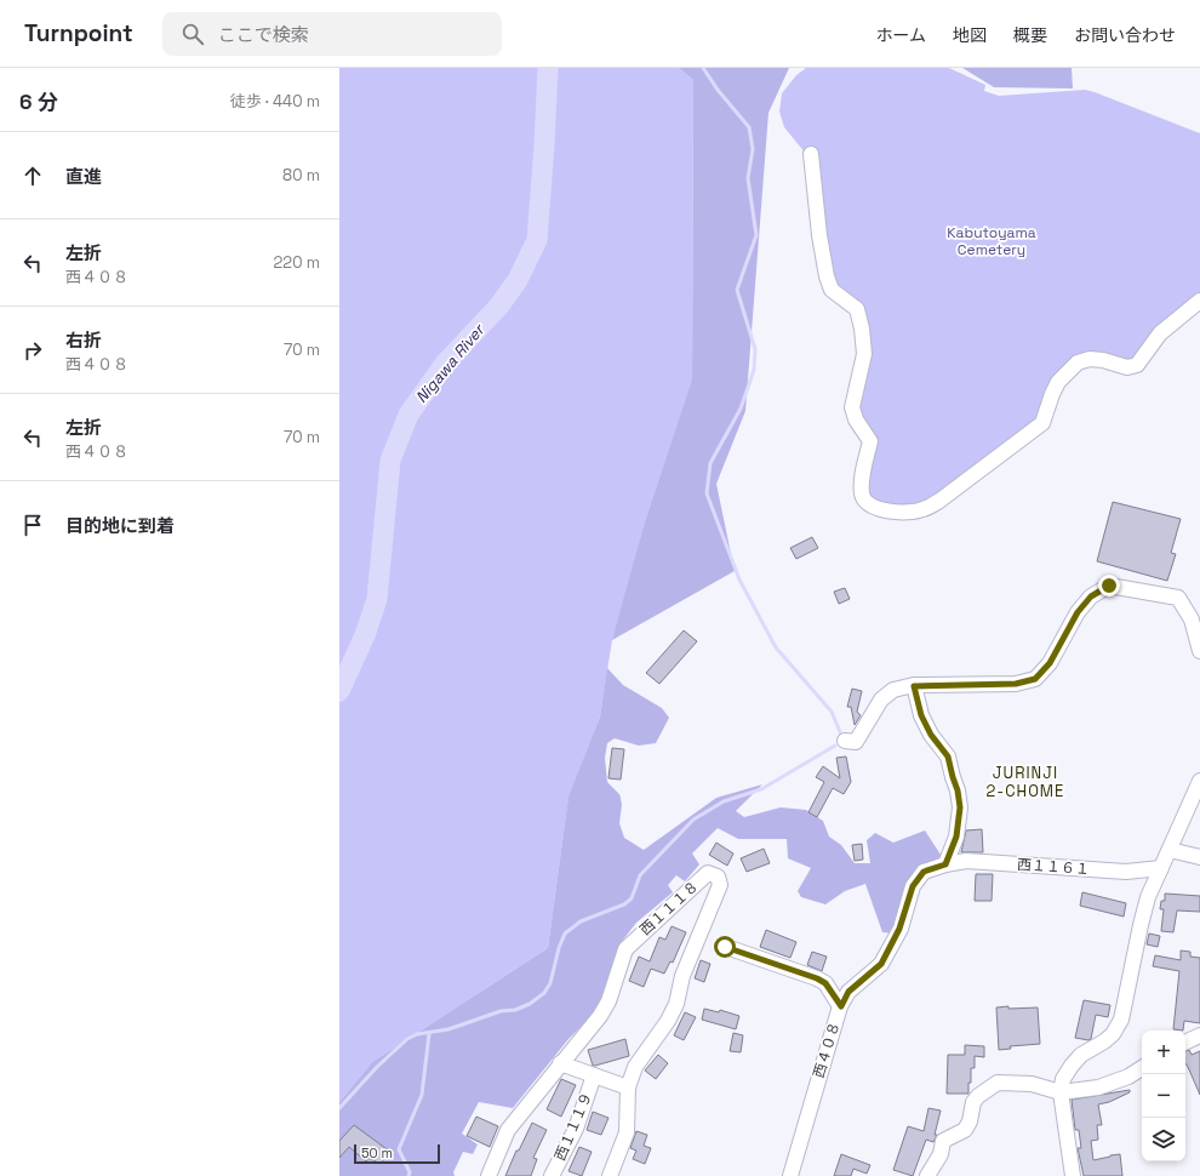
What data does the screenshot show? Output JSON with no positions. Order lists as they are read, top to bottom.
{
  "streets": {
    "street": [
      "西１１６１",
      "西１１１８",
      "西４０８",
      "西１１１９"
    ]
  },
  "crossings": [
    ["西１１６１", "西４０８"]
  ],
  "districts": ["JURINJI 2-CHOME"],
  "water": ["Nigawa River"],
  "parks": ["Kabutoyama Cemetery"],
  "scale_bar": "50 m",
  "page": {
    "header": "Turnpoint",
    "search": "ここで検索",
    "nav": [
      "ホーム",
      "地図",
      "概要",
      "お問い合わせ"
    ],
    "heading": ["6 分", "徒歩 · 440 m"],
    "list": [
      ["直進", "80 m"],
      ["左折", "西４０８", "220 m"],
      ["右折", "西４０８", "70 m"],
      ["左折", "西４０８", "70 m"],
      "目的地に到着"
    ],
    "map_buttons": ["+", "−"],
    "scale": "50 m"
  }
}
